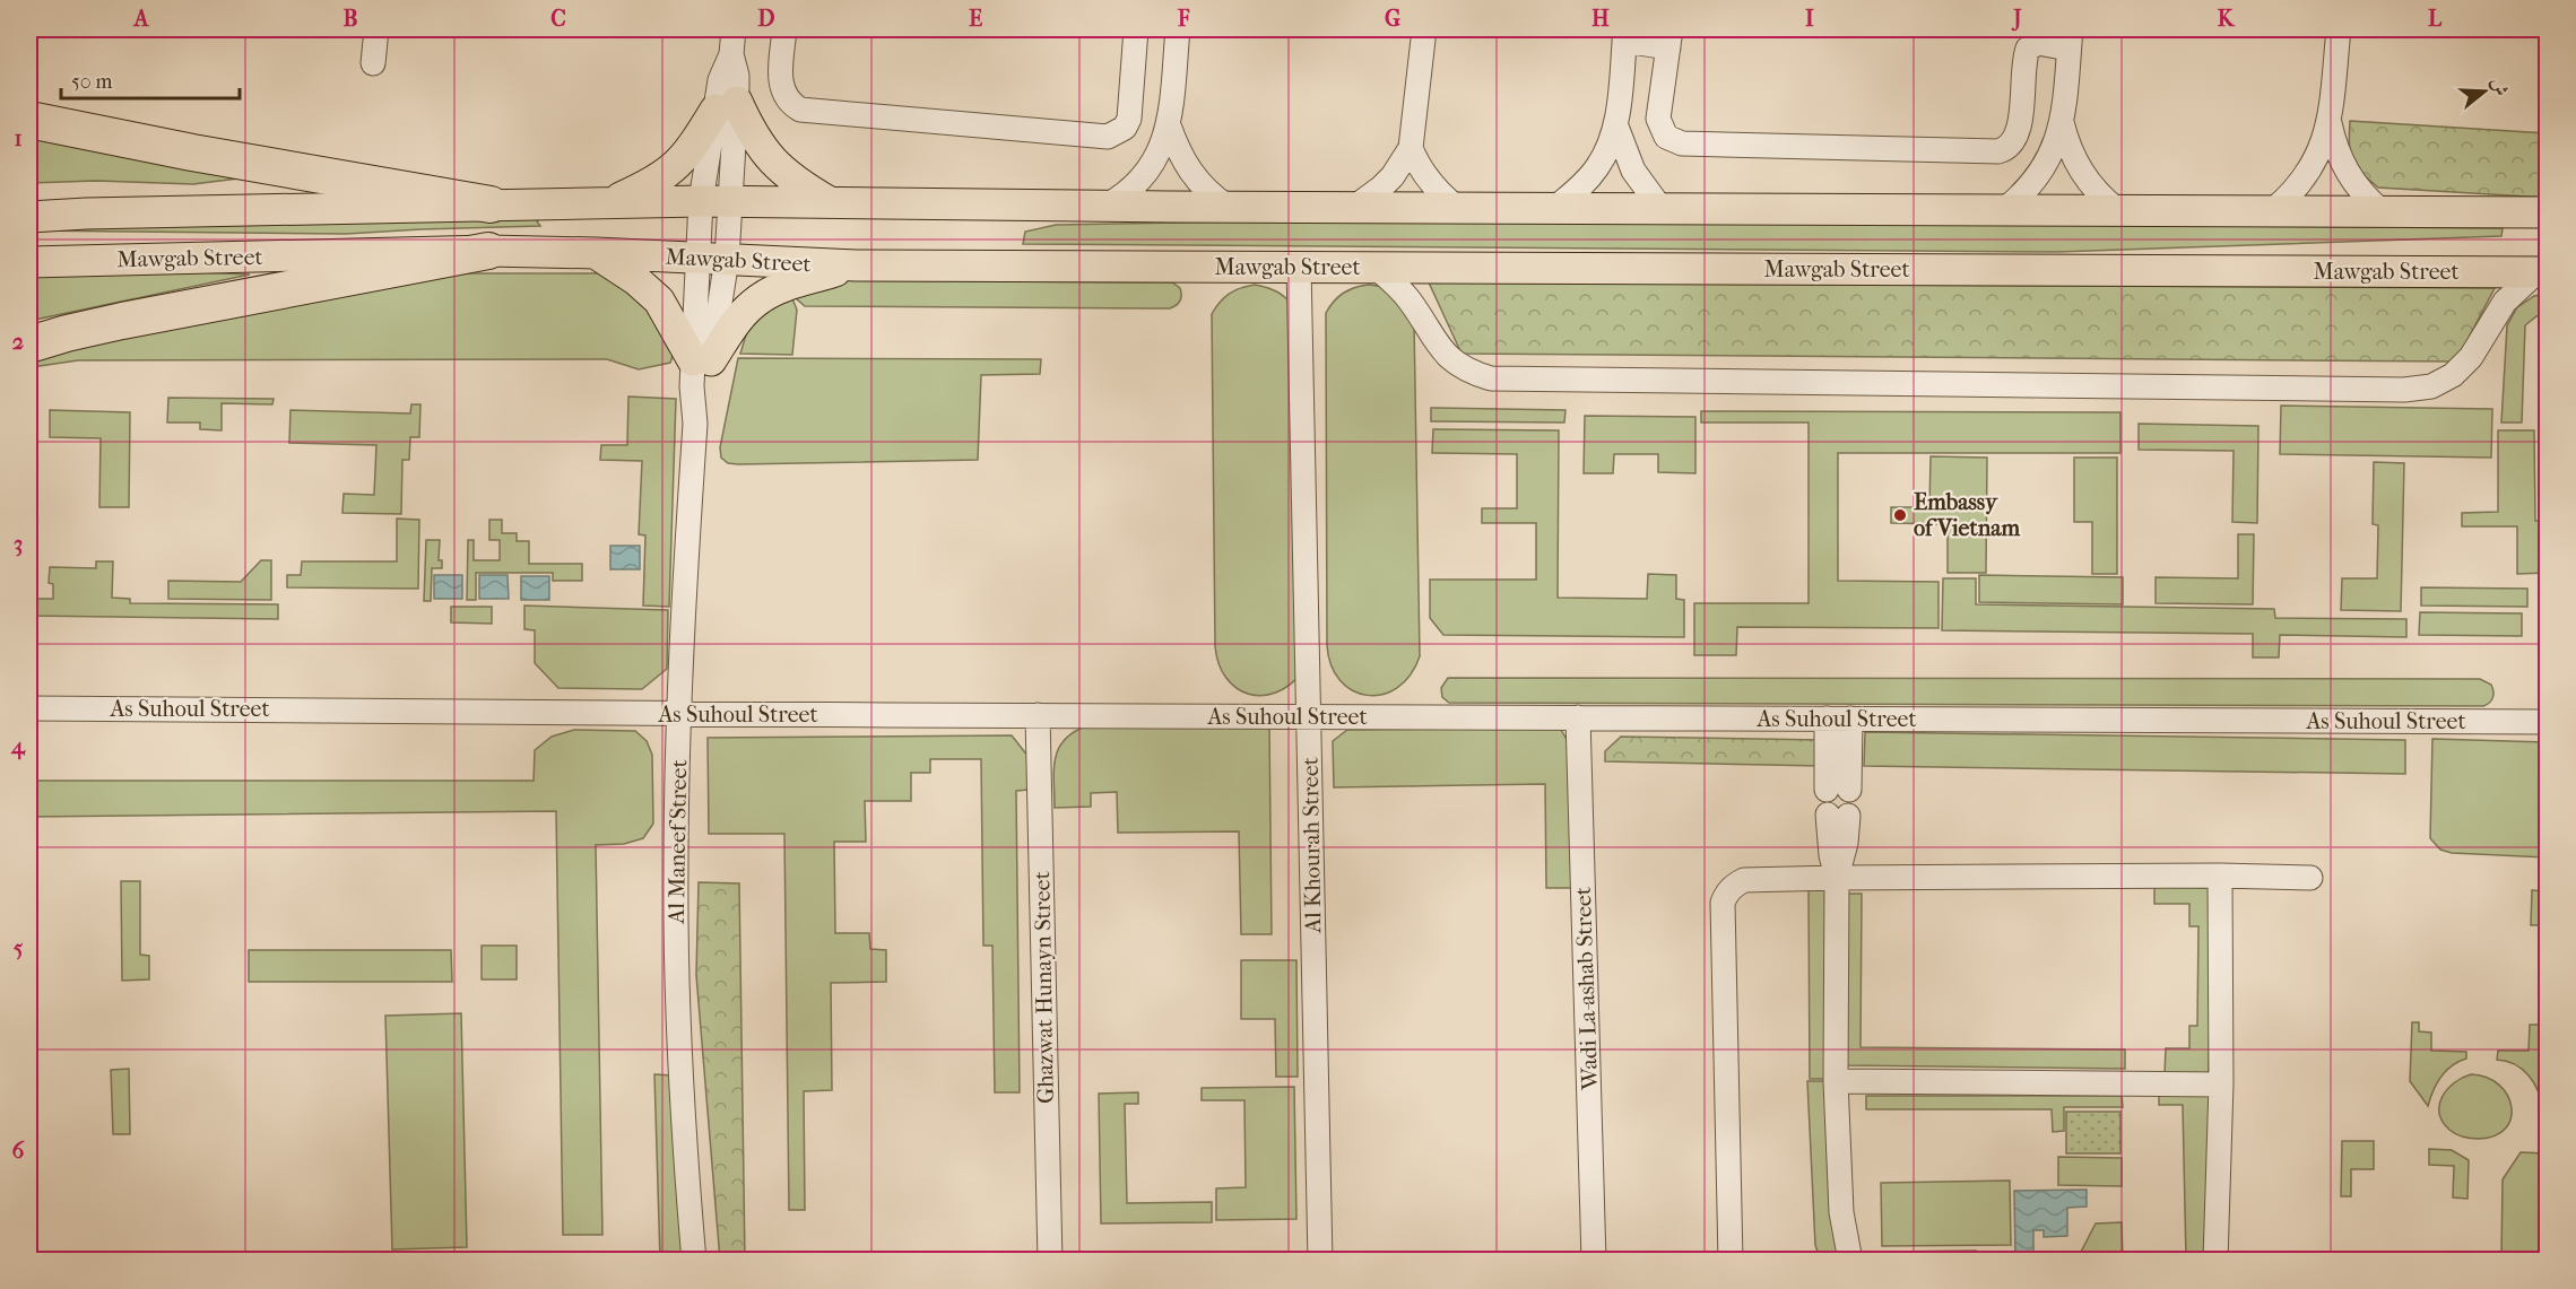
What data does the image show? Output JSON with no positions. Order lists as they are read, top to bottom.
{
  "streets": {
    "main road": ["Mawgab Street"],
    "street": [
      "As Suhoul Street",
      "Al Maneef Street",
      "Al Khourah Street",
      "Ghazwat Hunayn Street",
      "Wadi La-ashab Street"
    ]
  },
  "crossings": [
    ["Mawgab Street", "Al Maneef Street"],
    ["Mawgab Street", "Al Khourah Street"],
    ["As Suhoul Street", "Al Maneef Street"],
    ["As Suhoul Street", "Al Khourah Street"],
    ["As Suhoul Street", "Ghazwat Hunayn Street"],
    ["As Suhoul Street", "Wadi La-ashab Street"]
  ],
  "places": ["Embassy of Vietnam"],
  "scale_bar": "50 m",
  "north": "right",
  "grid": {
    "columns": [
      "A",
      "B",
      "C",
      "D",
      "E",
      "F",
      "G",
      "H",
      "I",
      "J",
      "K",
      "L"
    ],
    "rows": [
      "1",
      "2",
      "3",
      "4",
      "5",
      "6"
    ]
  }
}
